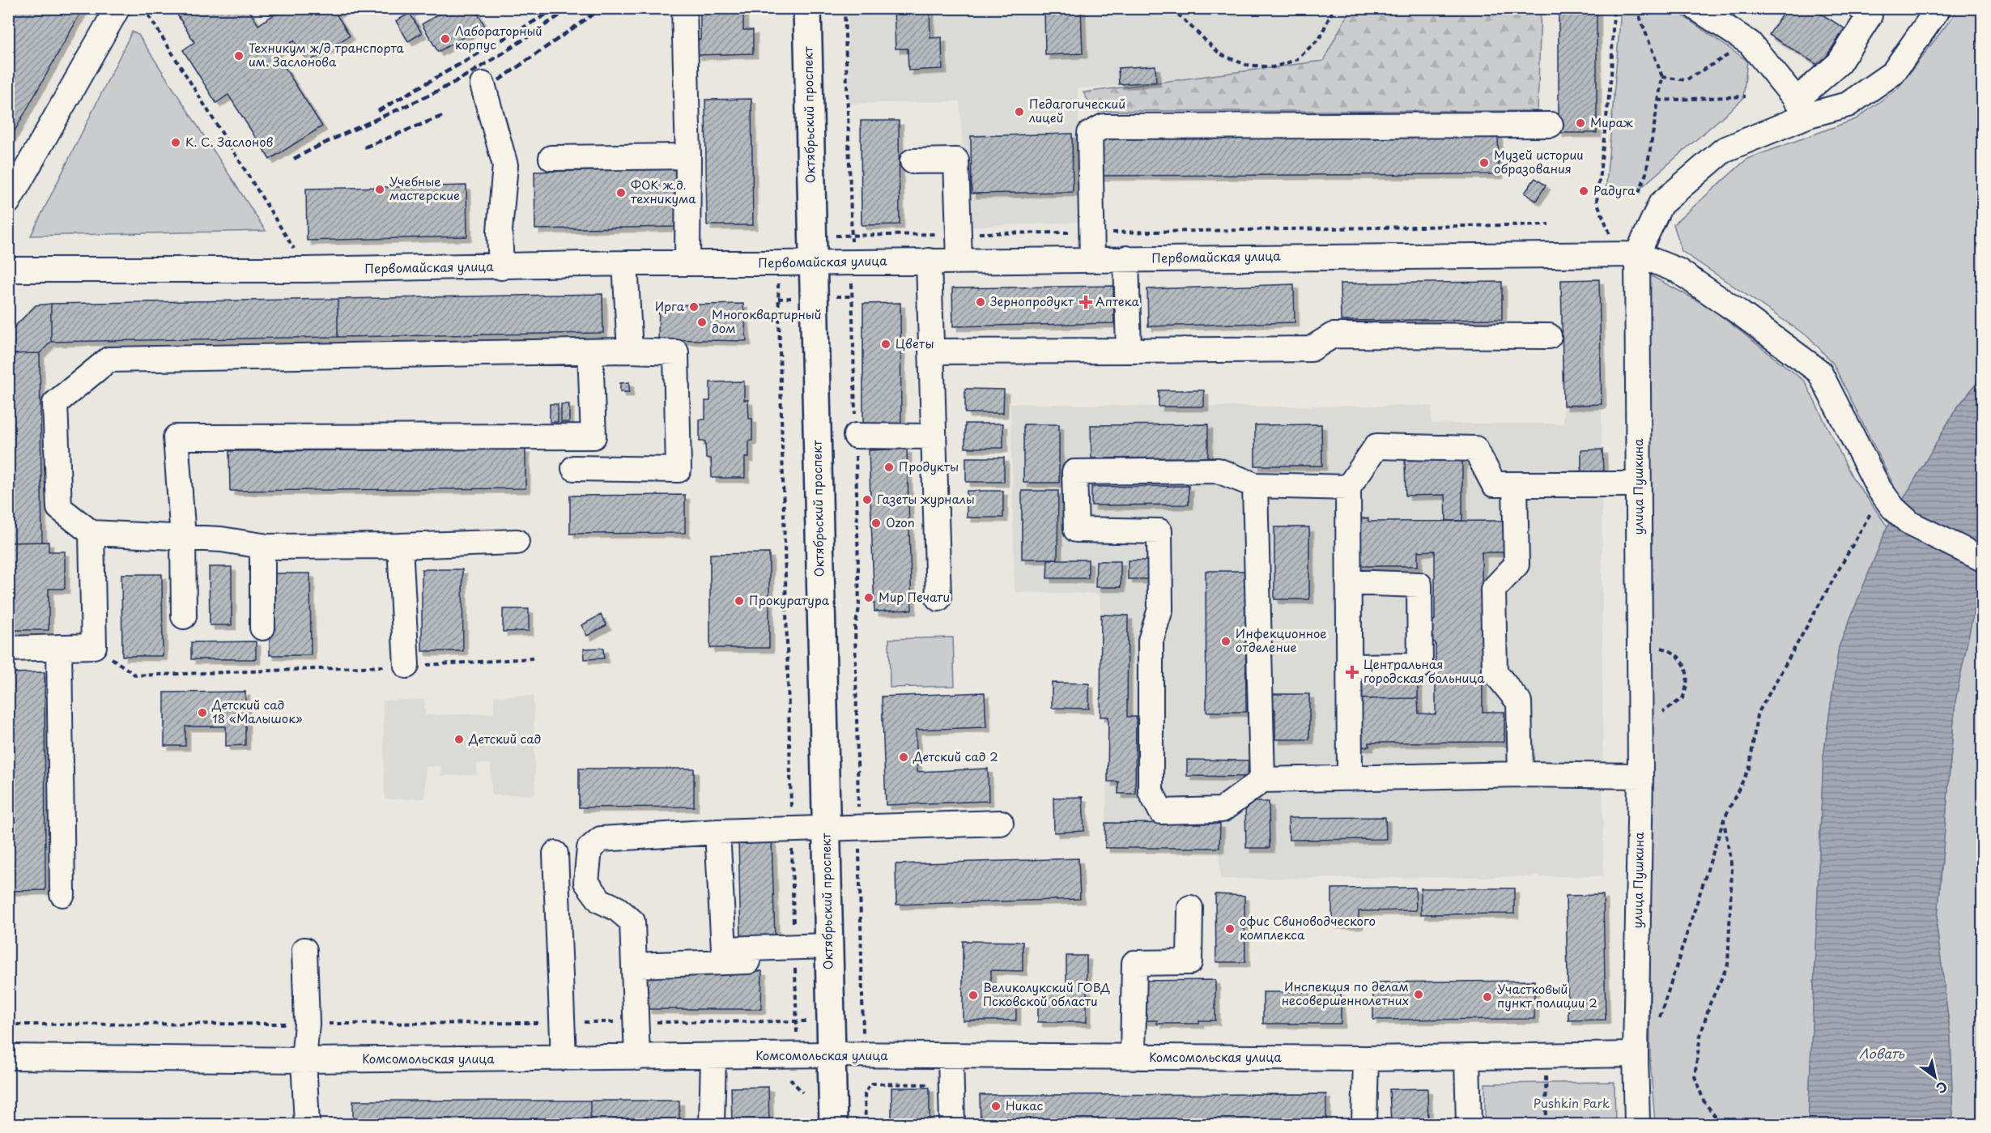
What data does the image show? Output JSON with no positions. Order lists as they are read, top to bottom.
{
  "streets": {
    "main road": ["Октябрьский проспект"],
    "street": ["Первомайская улица", "улица Пушкина", "Комсомольская улица"]
  },
  "crossings": [
    ["Октябрьский проспект", "Первомайская улица"],
    ["Октябрьский проспект", "Комсомольская улица"],
    ["Первомайская улица", "улица Пушкина"],
    ["улица Пушкина", "Комсомольская улица"]
  ],
  "water": ["Ловать"],
  "parks": ["Pushkin Park"],
  "places": {
    "other": [
      "Лабораторный корпус",
      "Техникум ж/д транспорта им. Заслонова",
      "Педагогический лицей",
      "Мираж",
      "К. С. Заслонов",
      "Музей истории образования",
      "Учебные мастерские",
      "Радуга",
      "ФОК ж.д. техникума",
      "Зернопродукт",
      "Ирга",
      "Многоквартирный дом",
      "Цветы",
      "Продукты",
      "Газеты журналы",
      "Ozon",
      "Мир Печати",
      "Прокуратура",
      "Инфекционное отделение",
      "Детский сад 18 «Малышок»",
      "Детский сад",
      "Детский сад 2",
      "офис Свиноводческого комплекса",
      "Инспекция по делам несовершеннолетних",
      "Великолукский ГОВД Псковской области",
      "Участковый пункт полиции 2",
      "Никас"
    ],
    "health": ["Аптека", "Центральная городская больница"]
  },
  "north": "bottom right"
}
